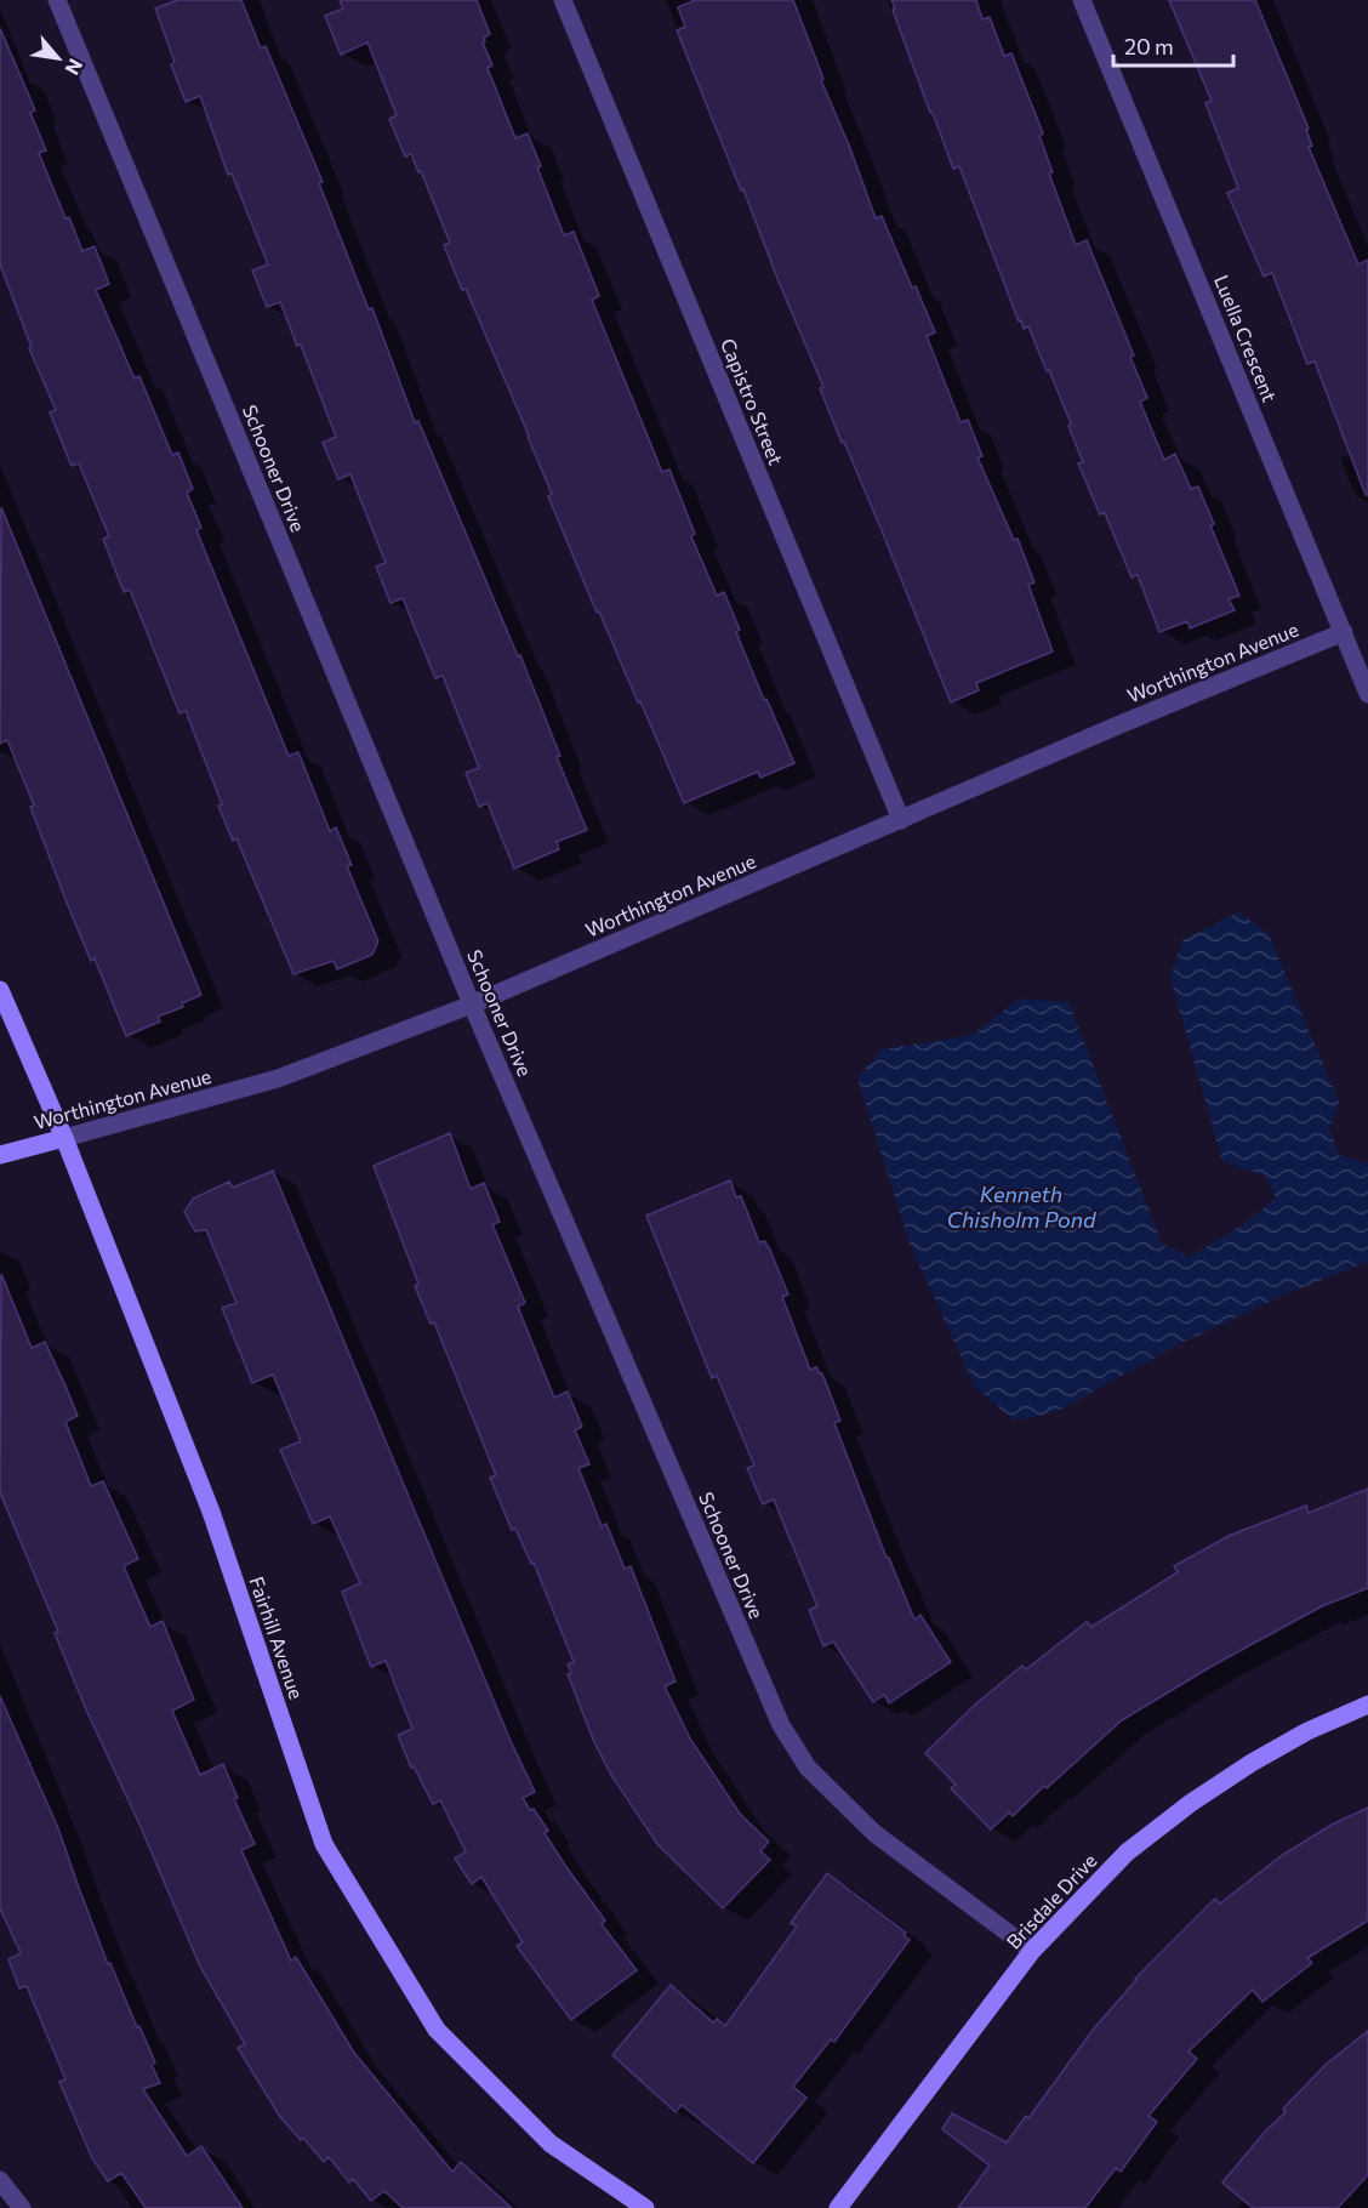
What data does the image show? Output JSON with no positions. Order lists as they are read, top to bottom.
{
  "streets": {
    "street": [
      "Luella Crescent",
      "Capistro Street",
      "Schooner Drive",
      "Worthington Avenue",
      "Fairhill Avenue",
      "Brisdale Drive"
    ]
  },
  "crossings": [
    ["Luella Crescent", "Worthington Avenue"],
    ["Capistro Street", "Worthington Avenue"],
    ["Schooner Drive", "Worthington Avenue"],
    ["Schooner Drive", "Brisdale Drive"],
    ["Worthington Avenue", "Fairhill Avenue"]
  ],
  "water": ["Kenneth Chisholm Pond"],
  "scale_bar": "20 m",
  "north": "bottom right"
}
